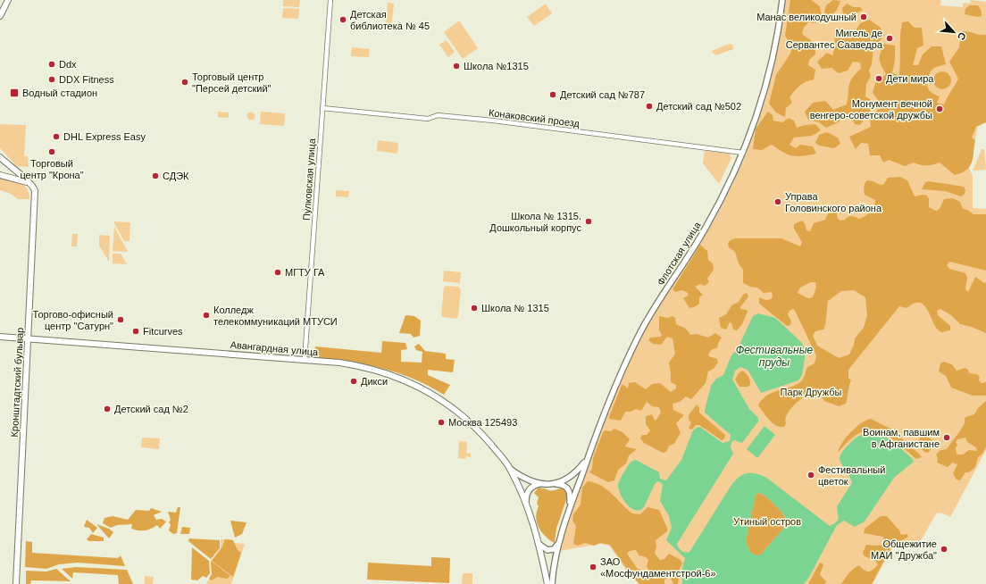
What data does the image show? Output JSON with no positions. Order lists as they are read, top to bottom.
{
  "streets": {
    "main road": ["Авангардная улица", "Кронштадтский бульвар"],
    "street": ["Конаковский проезд", "Пулковская улица", "Флотская улица"]
  },
  "crossings": [
    ["Конаковский проезд", "Пулковская улица"],
    ["Конаковский проезд", "Флотская улица"],
    ["Пулковская улица", "Авангардная улица"],
    ["Флотская улица", "Авангардная улица"],
    ["Авангардная улица", "Кронштадтский бульвар"]
  ],
  "water": ["Фестивальные пруды"],
  "parks": ["Парк Дружбы", "Утиный остров"],
  "places": {
    "other": [
      "Манас великодушный",
      "Детская библиотека № 45",
      "Мигель де Сервантес Сааведра",
      "Ddx",
      "Школа №1315",
      "Дети мира",
      "DDX Fitness",
      "Торговый центр \"Персей детский\"",
      "Детский сад №787",
      "Детский сад №502",
      "Монумент вечной венгеро-советской дружбы",
      "DHL Express Easy",
      "Торговый центр \"Крона\"",
      "СДЭК",
      "Управа Головинского района",
      "Школа № 1315. Дошкольный корпус",
      "МГТУ ГА",
      "Школа № 1315",
      "Колледж телекоммуникаций МТУСИ",
      "Торгово-офисный центр \"Сатурн\"",
      "Fitcurves",
      "Дикси",
      "Детский сад №2",
      "Москва 125493",
      "Воинам, павшим в Афганистане",
      "Фестивальный цветок",
      "Общежитие МАИ \"Дружба\"",
      "ЗАО «Мосфундаментстрой-6»"
    ],
    "transit": ["Водный стадион"]
  },
  "north": "bottom right"
}
